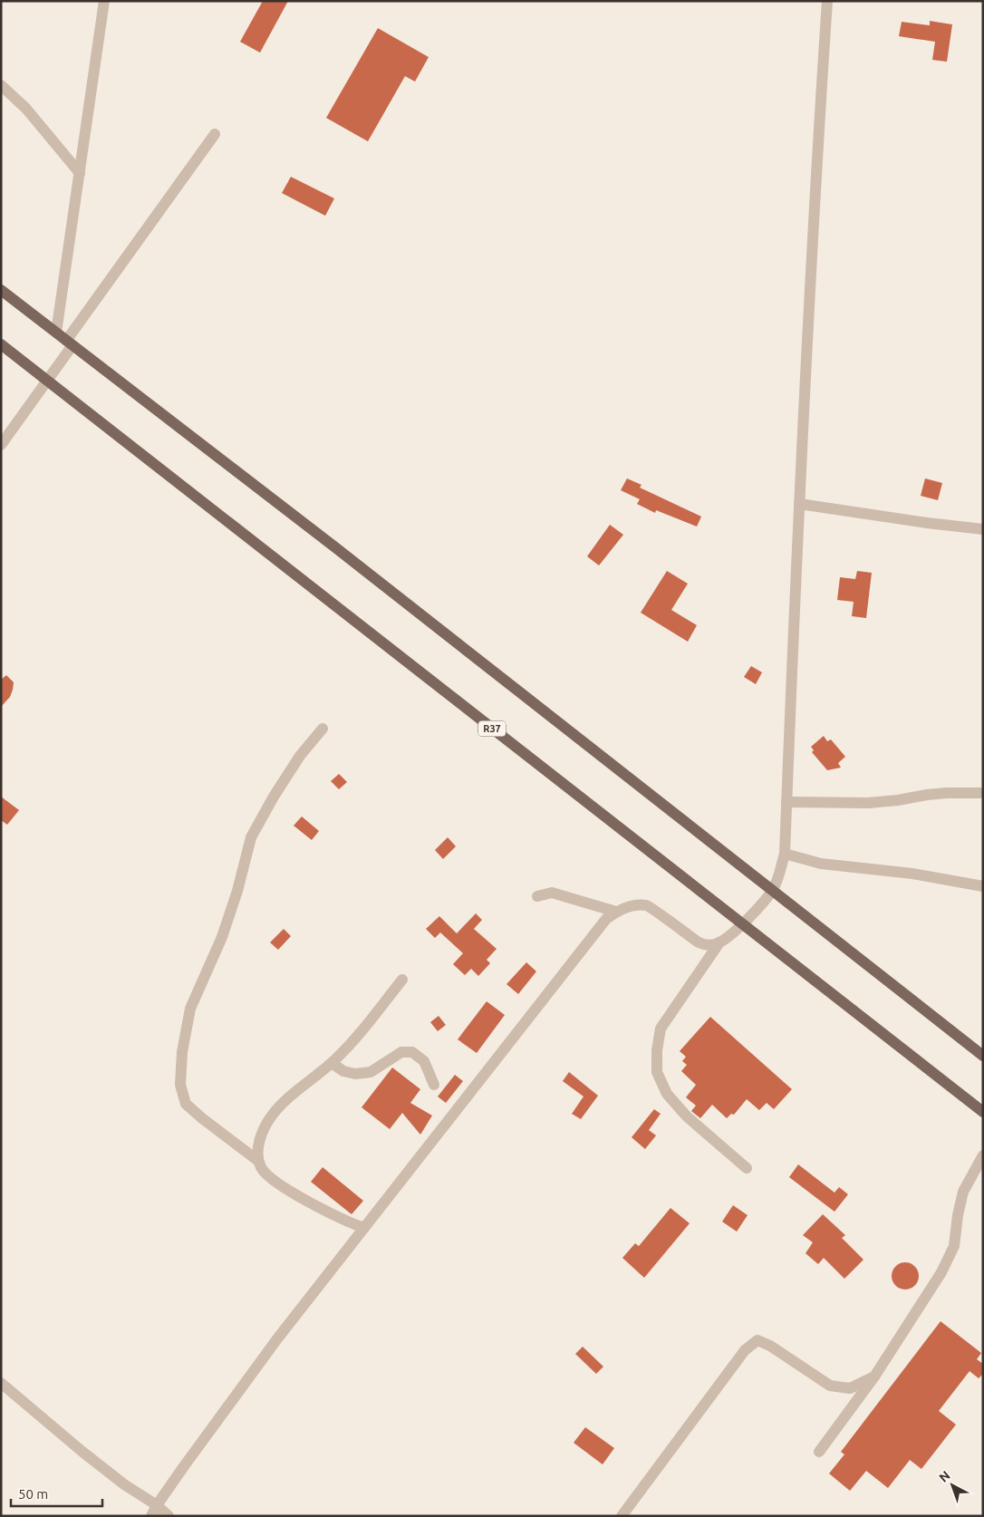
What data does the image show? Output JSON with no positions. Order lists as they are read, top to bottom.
{
  "streets": {
    "main road": ["R37"]
  },
  "scale_bar": "50 m",
  "north": "top left"
}
